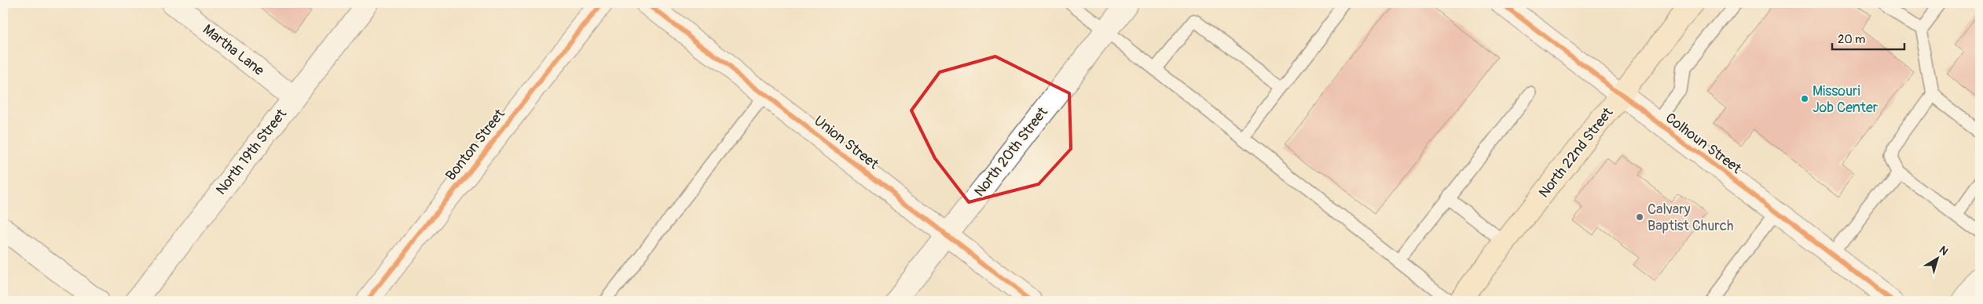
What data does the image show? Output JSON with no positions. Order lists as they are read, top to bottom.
{
  "streets": {
    "main road": ["North 22nd Street"],
    "street": [
      "Martha Lane",
      "Union Street",
      "Colhoun Street",
      "Bonton Street",
      "North 19th Street",
      "North 20th Street"
    ]
  },
  "crossings": [
    ["Martha Lane", "North 19th Street"],
    ["Union Street", "North 20th Street"],
    ["Colhoun Street", "North 22nd Street"]
  ],
  "places": ["Missouri Job Center", "Calvary Baptist Church"],
  "scale_bar": "20 m",
  "north": "top right"
}
